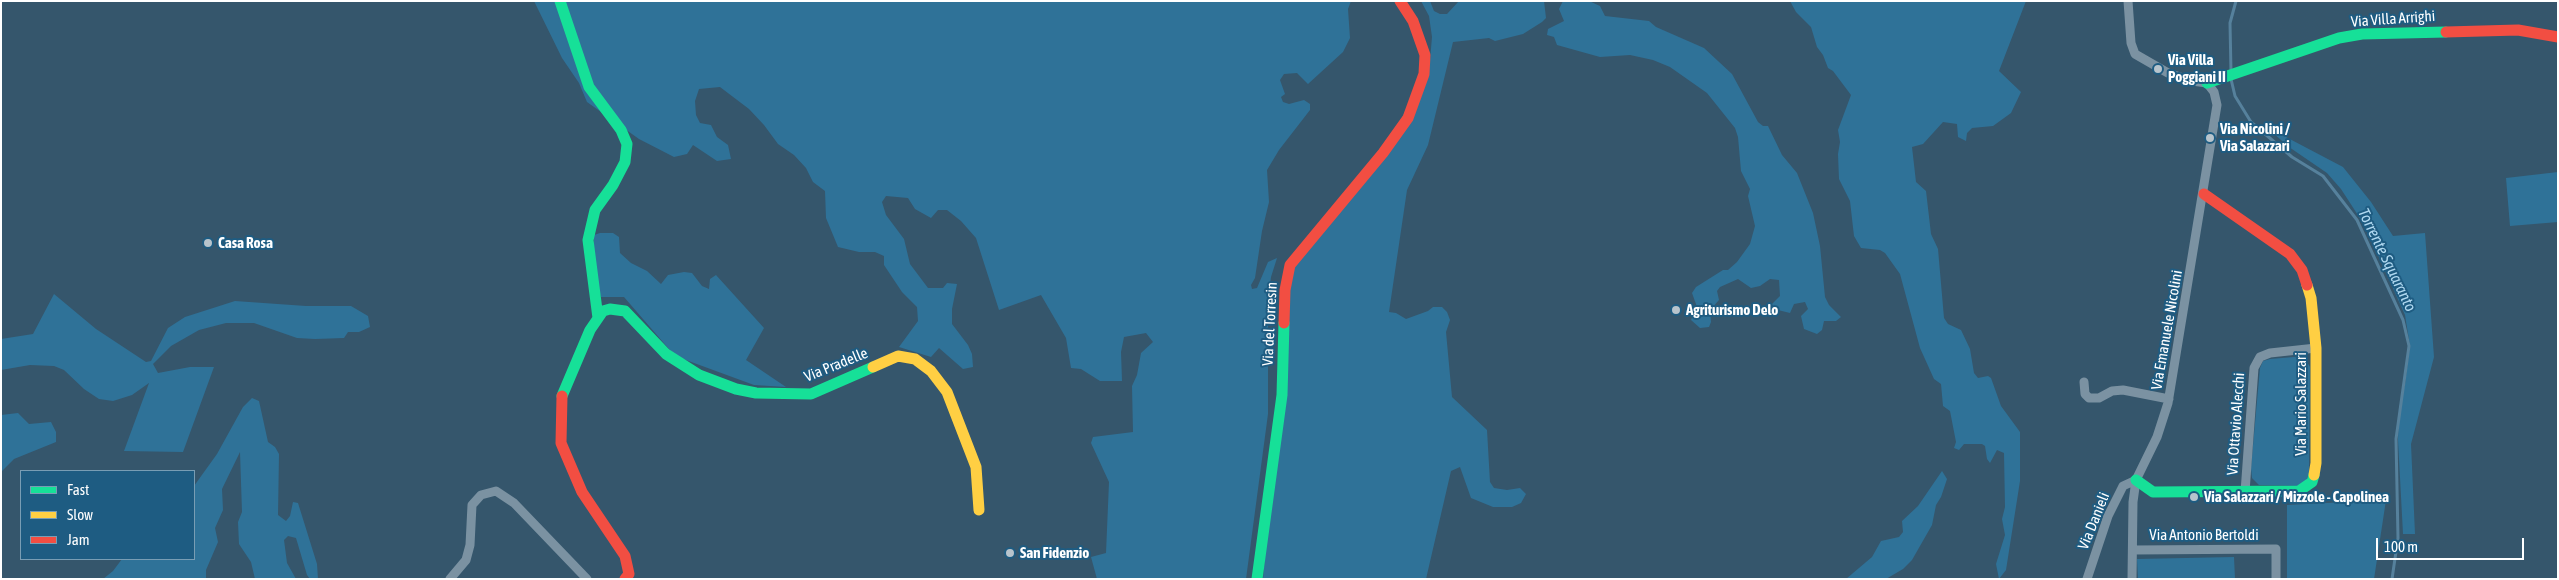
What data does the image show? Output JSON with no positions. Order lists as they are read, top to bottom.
{
  "streets": {
    "street": [
      "Via Villa Arrighi",
      "Via del Torresin",
      "Via Emanuele Nicolini",
      "Via Pradelle",
      "Via Mario Salazzari",
      "Via Ottavio Alecchi",
      "Via Danieli",
      "Via Antonio Bertoldi"
    ]
  },
  "crossings": [
    ["Via Villa Arrighi", "Via Emanuele Nicolini"],
    ["Via Emanuele Nicolini", "Via Mario Salazzari"],
    ["Via Emanuele Nicolini", "Via Danieli"],
    ["Via Emanuele Nicolini", "Via Antonio Bertoldi"],
    ["Via Mario Salazzari", "Via Ottavio Alecchi"],
    ["Via Mario Salazzari", "Via Danieli"]
  ],
  "water": ["Torrente Squaranto"],
  "places": [
    "Via Villa Poggiani II",
    "Via Nicolini / Via Salazzari",
    "Casa Rosa",
    "Agriturismo Delo",
    "Via Salazzari / Mizzole - Capolinea",
    "San Fidenzio"
  ],
  "legend": ["Fast", "Slow", "Jam"],
  "scale_bar": "100 m"
}
